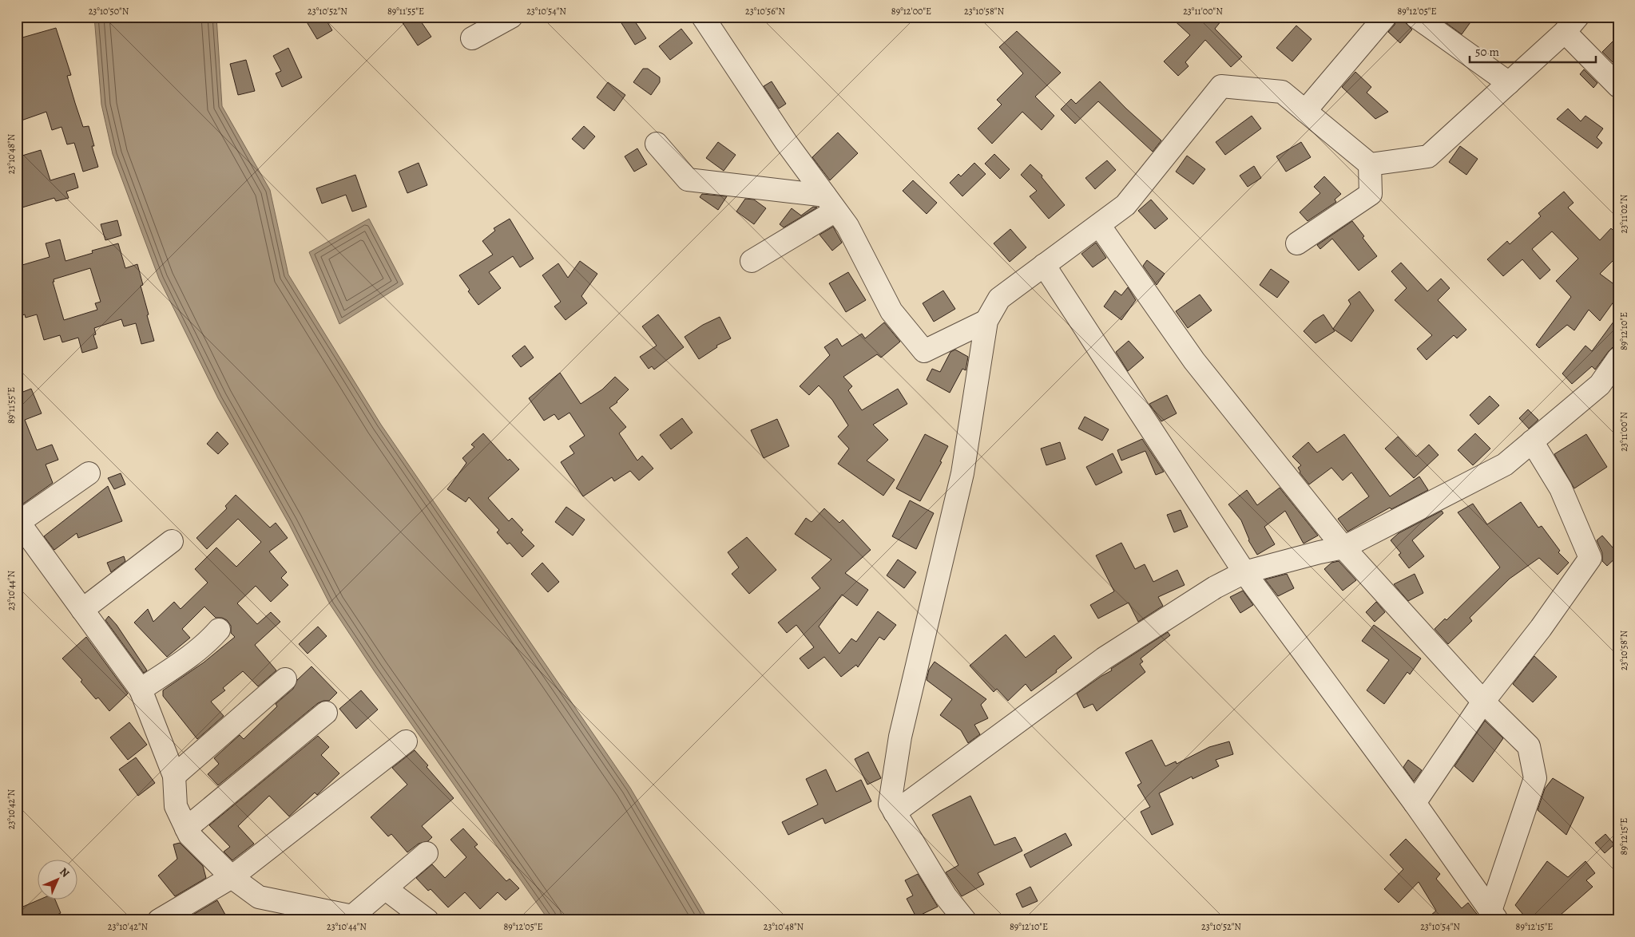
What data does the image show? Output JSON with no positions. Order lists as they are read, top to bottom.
{
  "scale_bar": "50 m",
  "north": "top right",
  "coordinates": [
    "23°10'50\"N",
    "23°10'52\"N",
    "89°11'55\"E",
    "23°10'54\"N",
    "23°10'56\"N",
    "89°12'00\"E",
    "23°10'58\"N",
    "23°11'00\"N",
    "89°12'05\"E",
    "23°10'48\"N",
    "23°11'02\"N",
    "89°12'10\"E",
    "23°10'44\"N",
    "23°10'42\"N",
    "89°12'15\"E"
  ]
}
